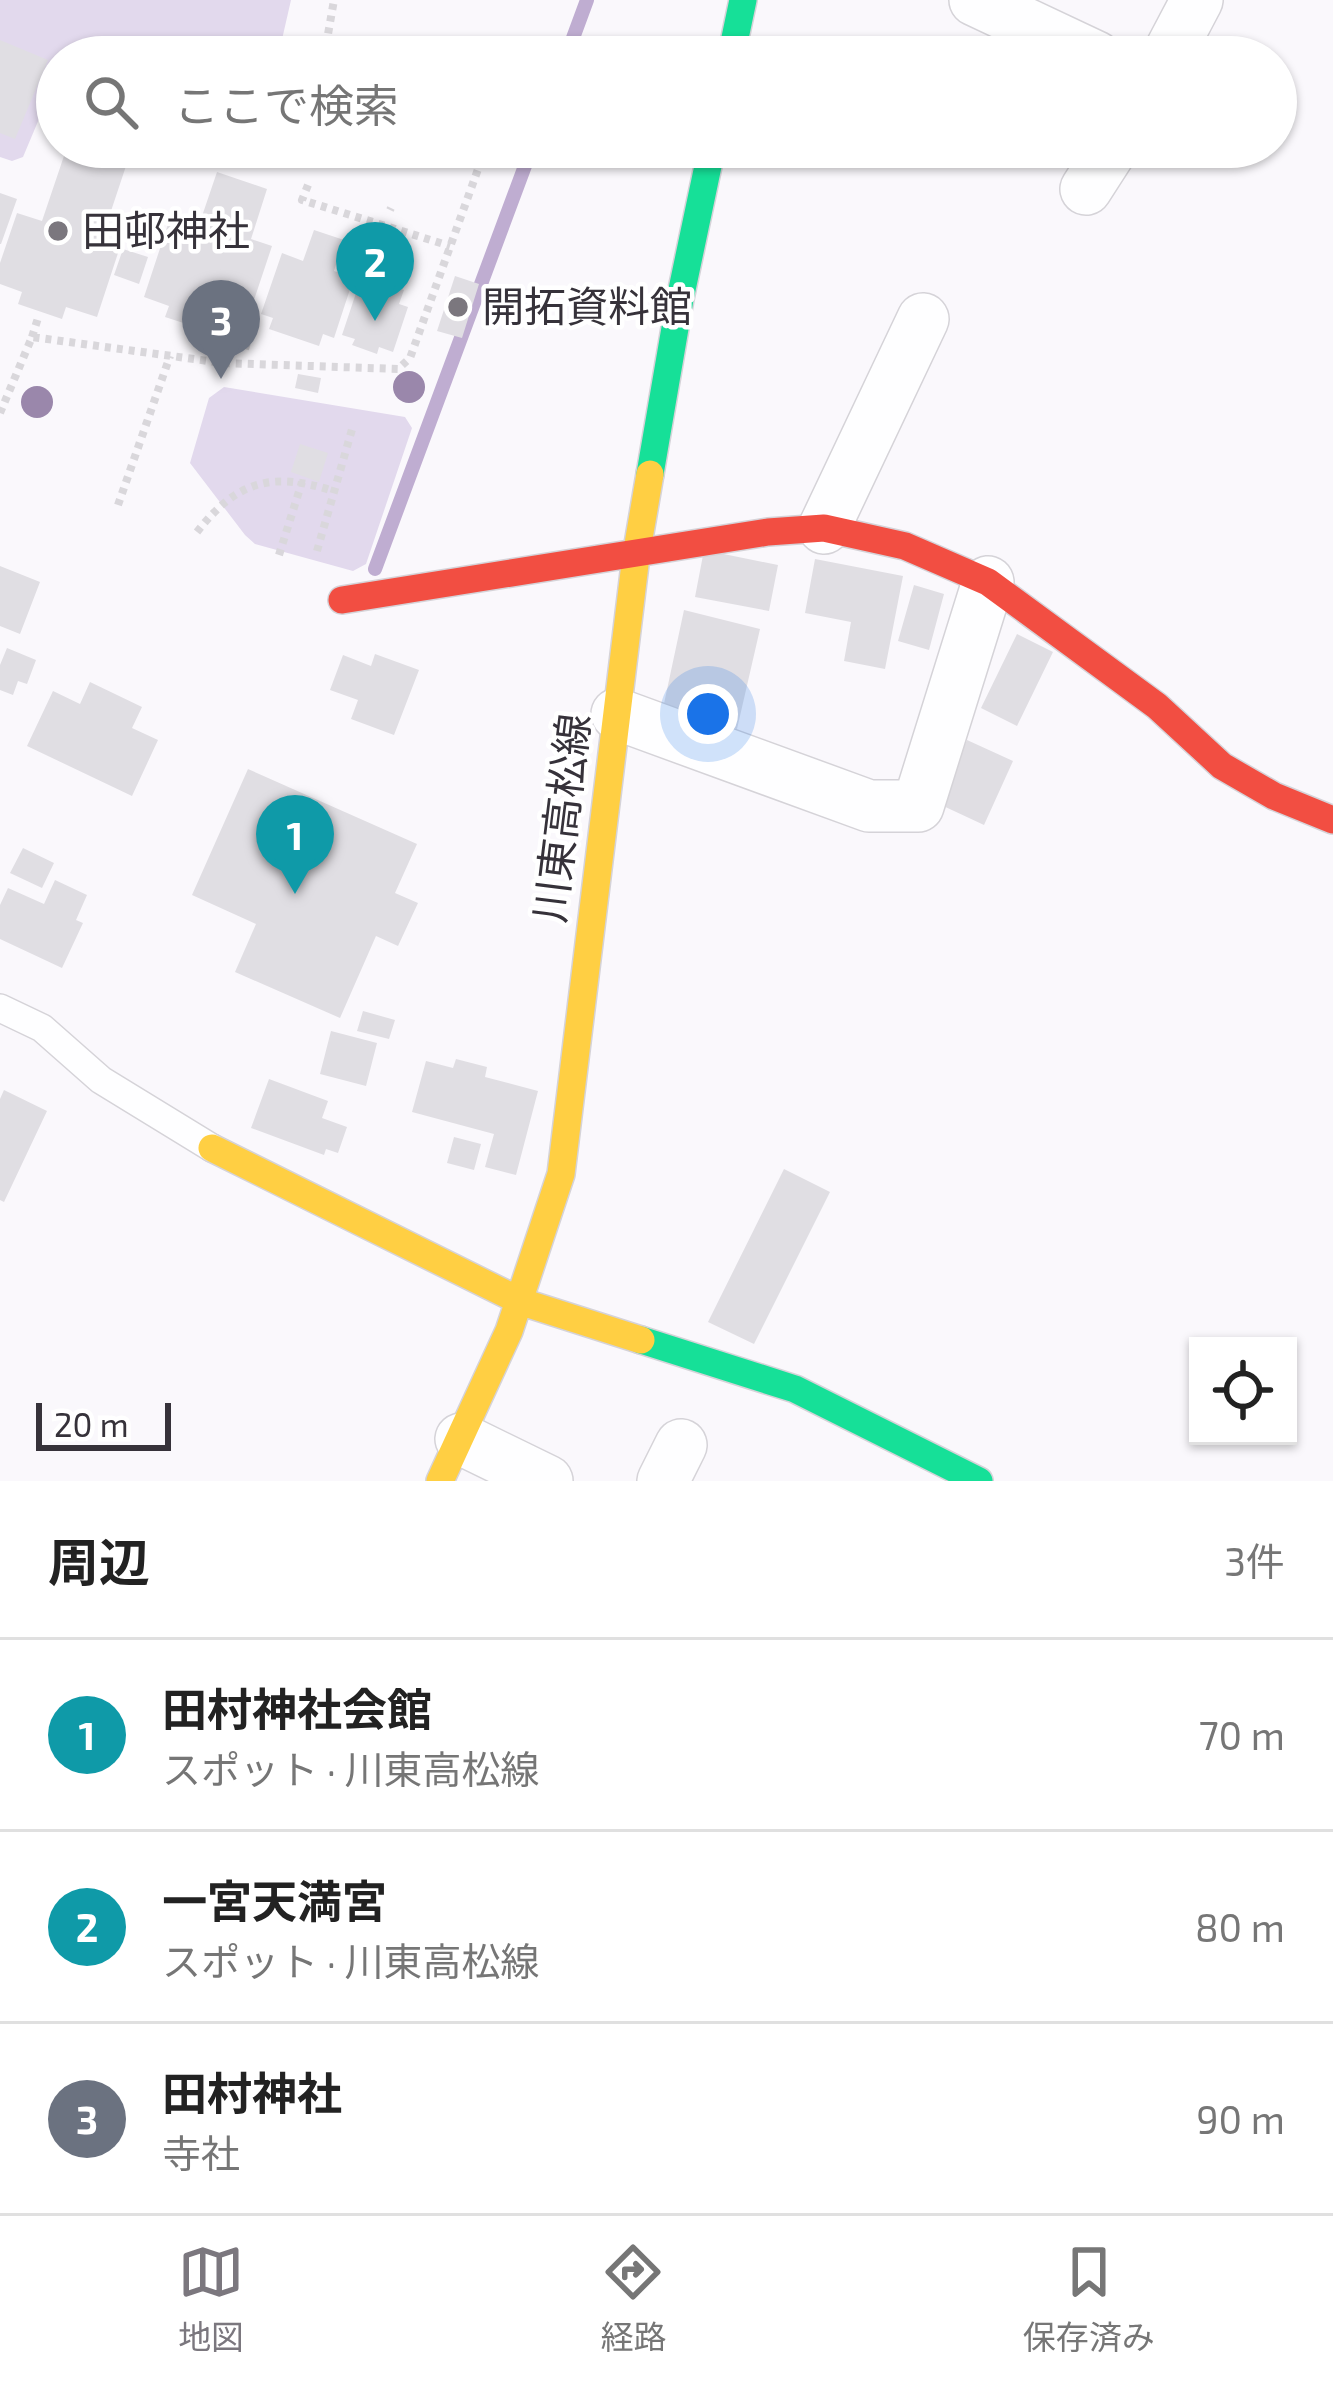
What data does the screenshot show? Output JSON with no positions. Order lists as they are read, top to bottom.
{
  "streets": {
    "street": ["川東高松線"]
  },
  "places": ["田邨神社", "開拓資料館"],
  "scale_bar": "20 m",
  "page": {
    "search": "ここで検索",
    "pins": ["2", "3", "1"],
    "scale": "20 m",
    "heading": ["周辺", "3件"],
    "list": [
      {
        "mark": "1",
        "name": "田村神社会館",
        "note": "スポット · 川東高松線",
        "value": "70 m"
      },
      {
        "mark": "2",
        "name": "一宮天満宮",
        "note": "スポット · 川東高松線",
        "value": "80 m"
      },
      {
        "mark": "3",
        "name": "田村神社",
        "note": "寺社",
        "value": "90 m"
      }
    ],
    "nav": ["地図", "経路", "保存済み"]
  }
}
